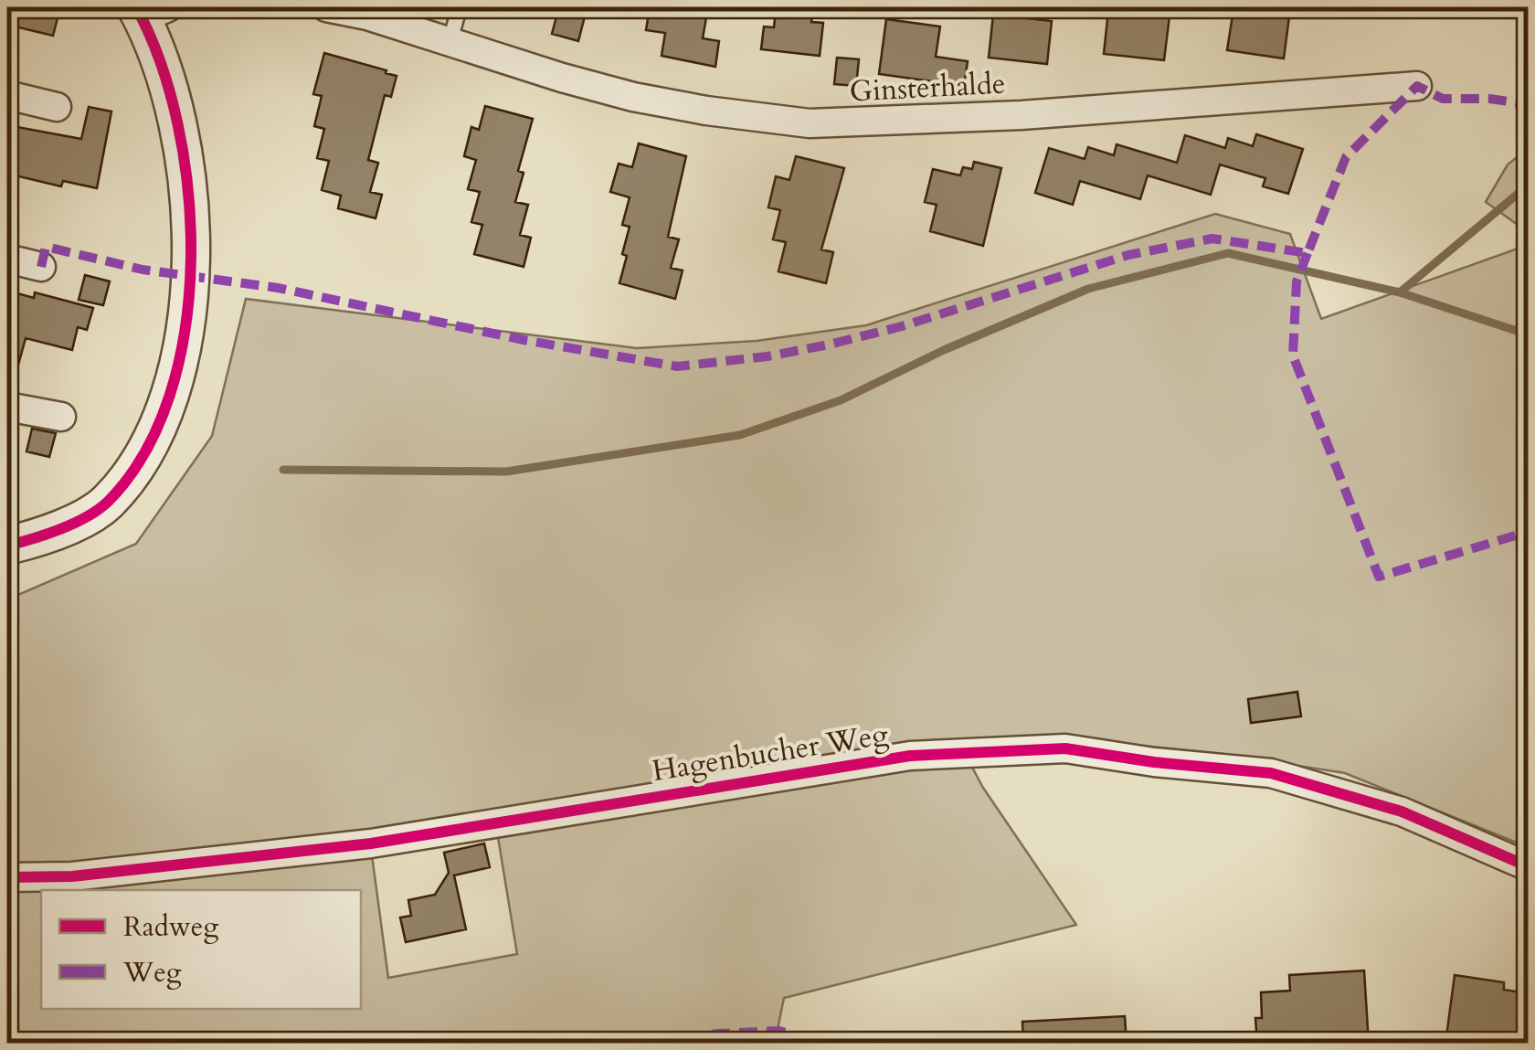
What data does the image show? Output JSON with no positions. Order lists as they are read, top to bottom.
{
  "streets": {
    "street": ["Ginsterhalde", "Hagenbucher Weg"]
  },
  "legend": ["Radweg", "Weg"]
}
